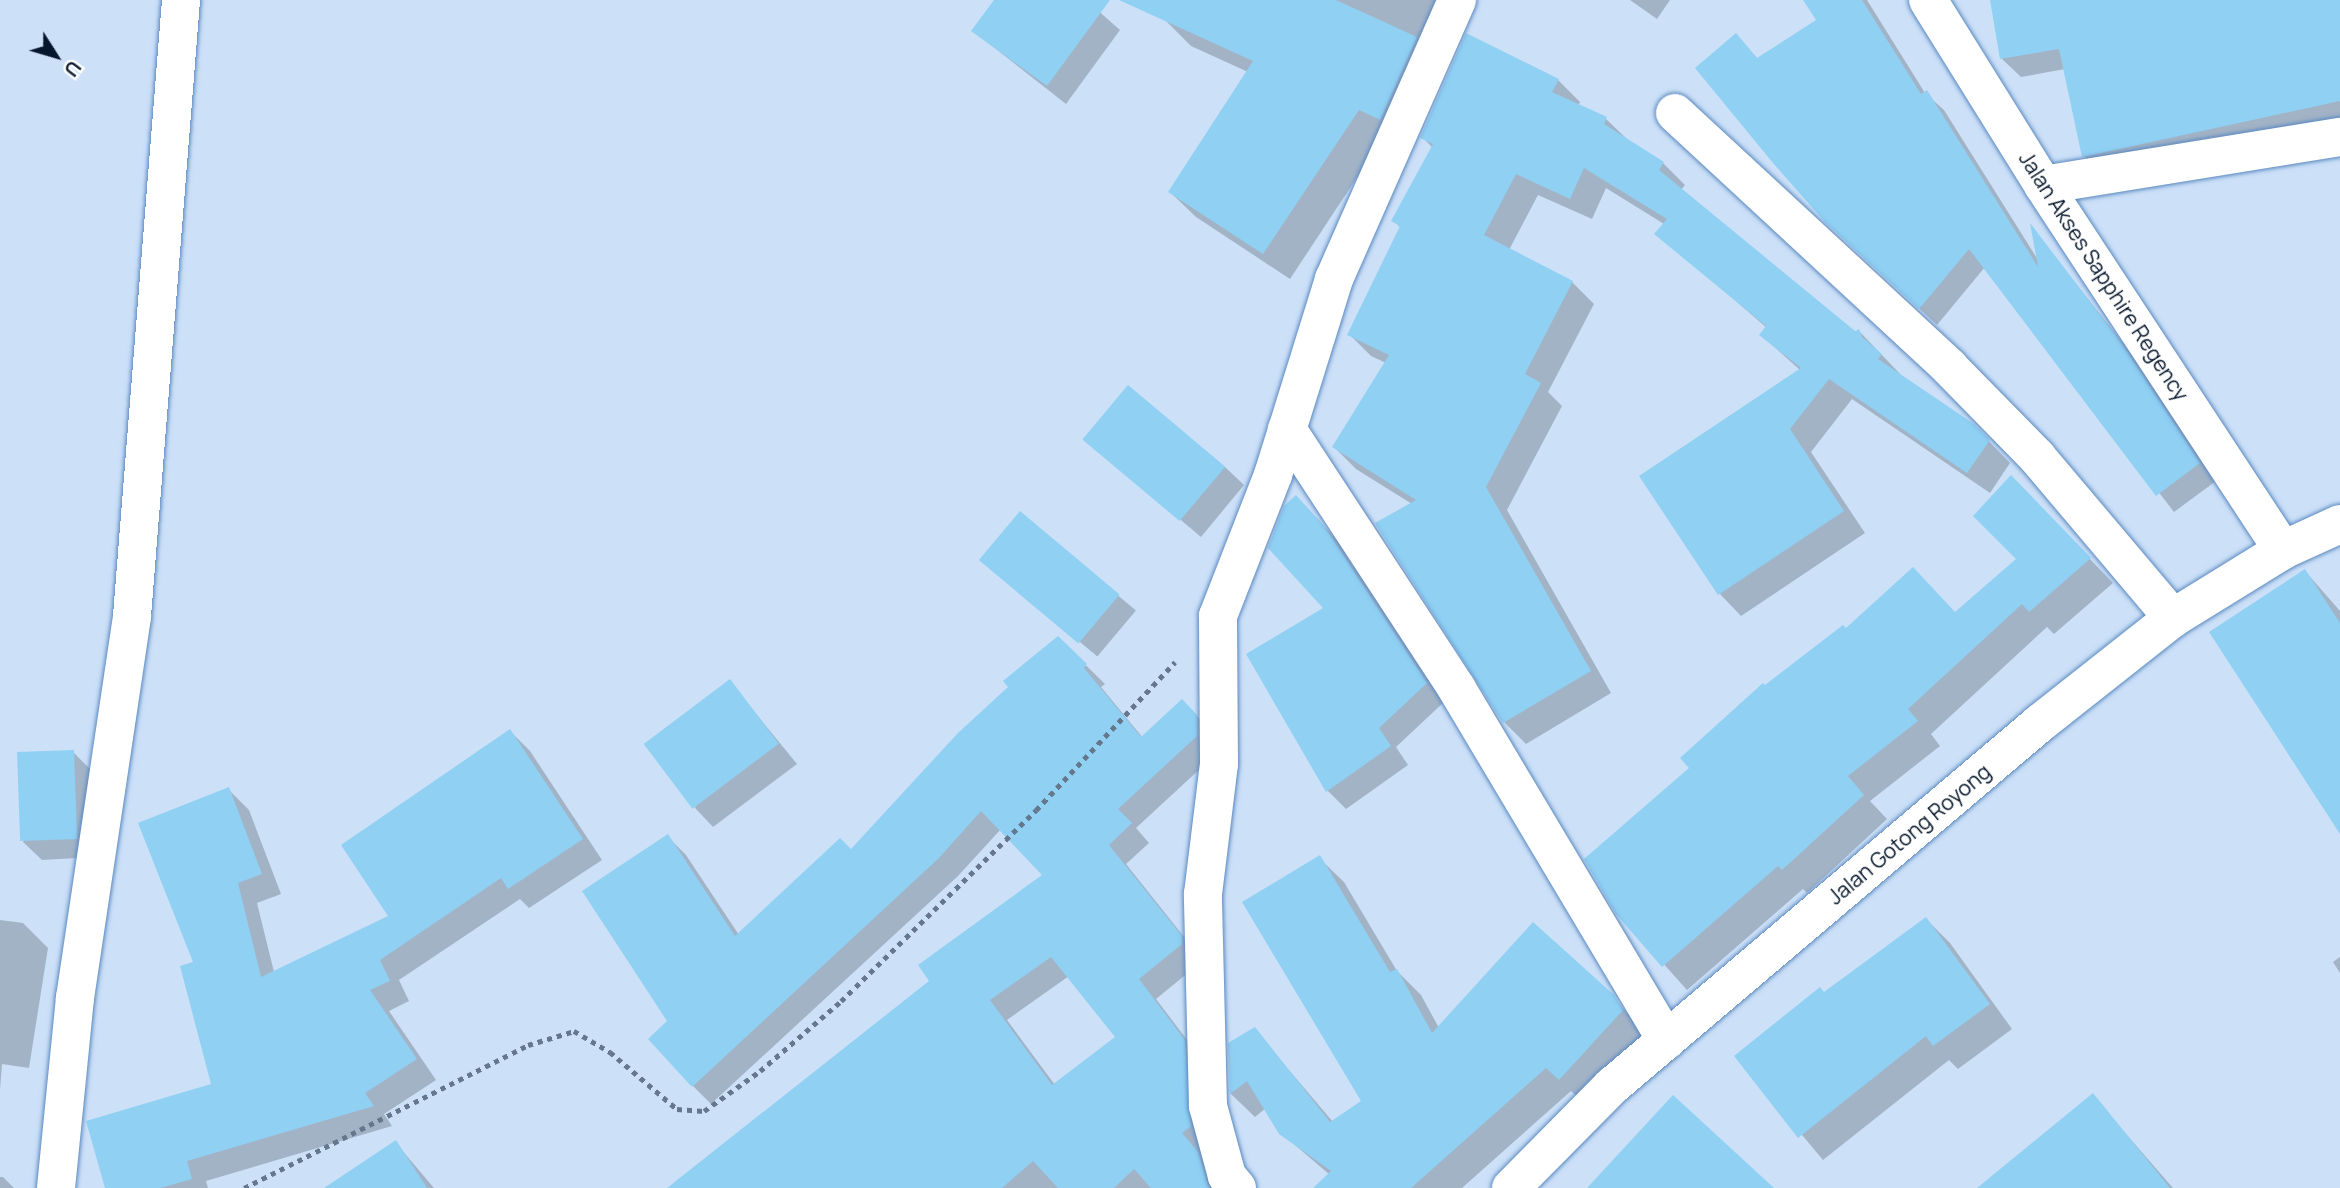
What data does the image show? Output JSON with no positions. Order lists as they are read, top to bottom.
{
  "streets": {
    "street": ["Jalan Akses Sapphire Regency", "Jalan Gotong Royong"]
  },
  "crossings": [
    ["Jalan Akses Sapphire Regency", "Jalan Gotong Royong"]
  ],
  "north": "bottom right"
}
